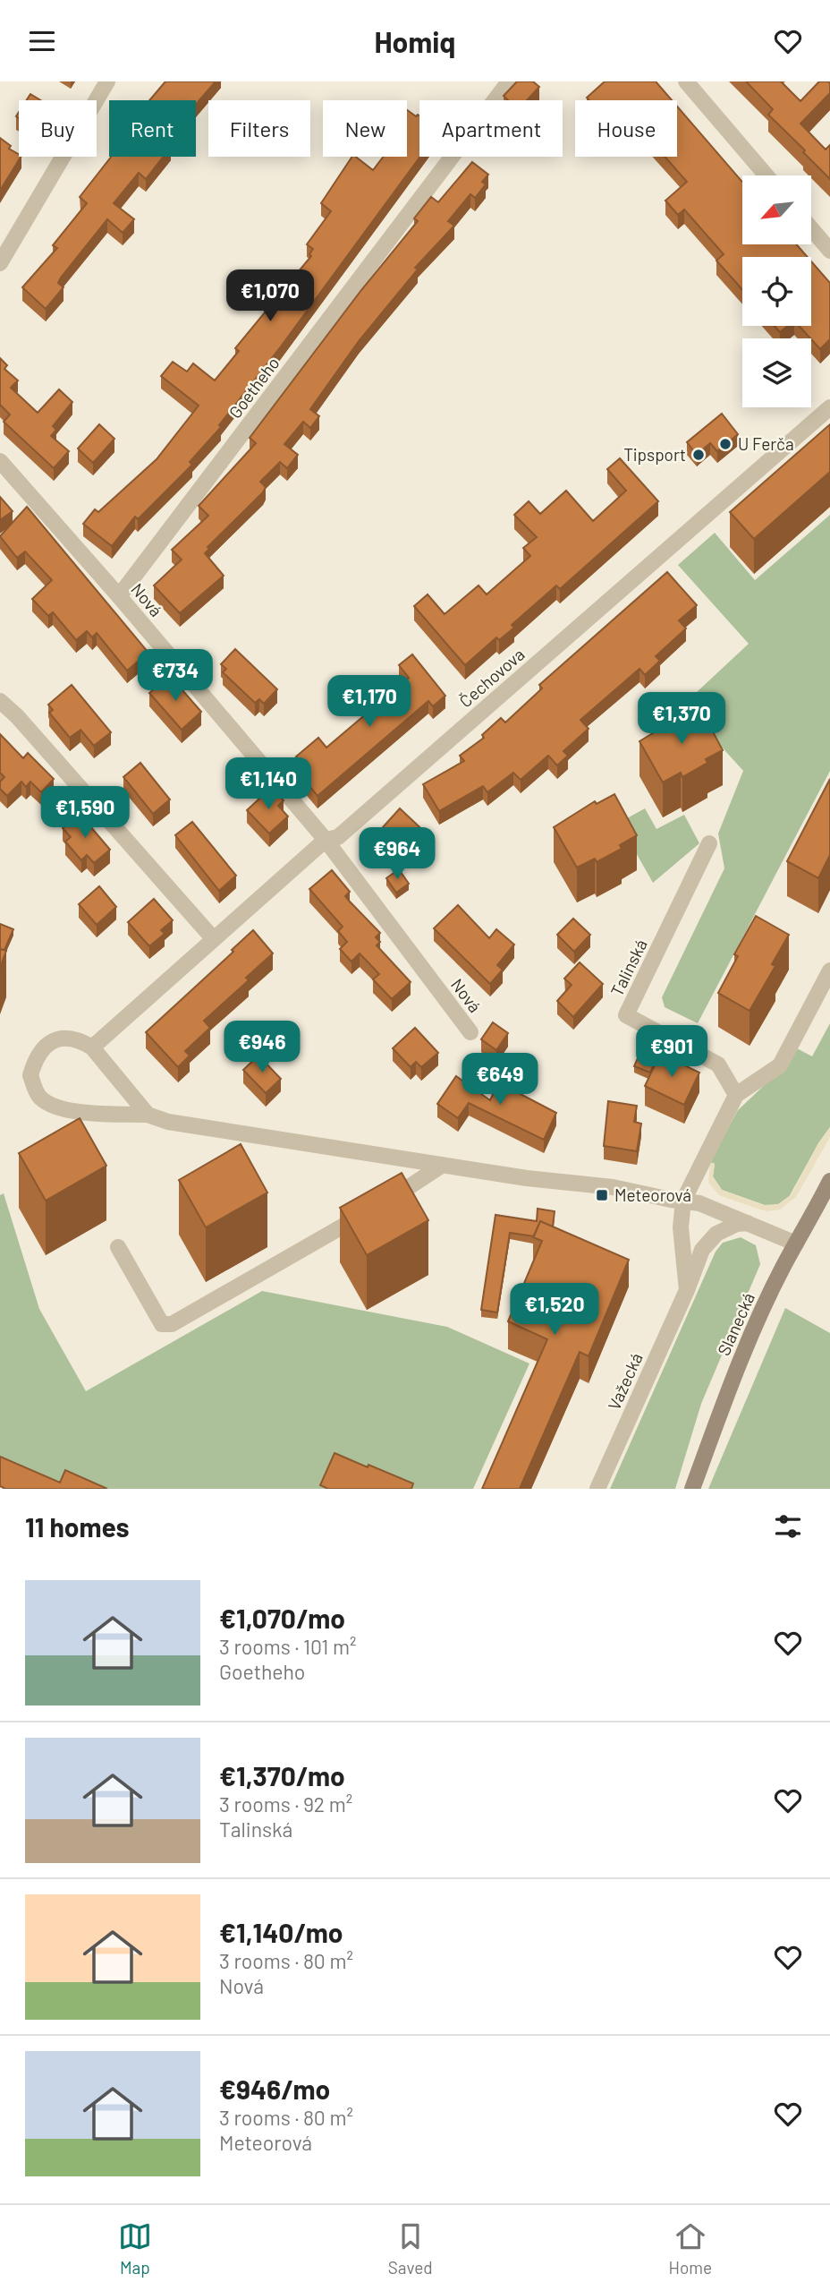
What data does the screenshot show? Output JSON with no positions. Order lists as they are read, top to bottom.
{
  "streets": {
    "main road": ["Slanecká"],
    "street": [
      "Goetheho",
      "Nová",
      "Čechovova",
      "Talinská",
      "Važecká"
    ]
  },
  "crossings": [
    ["Goetheho", "Nová"],
    ["Nová", "Čechovova"]
  ],
  "places": {
    "other": ["U Ferča", "Tipsport"],
    "transit": ["Meteorová"]
  },
  "north": "bottom left",
  "page": {
    "header": "Homiq",
    "chip": [
      "Buy",
      "Rent",
      "Filters",
      "New",
      "Apartment",
      "House"
    ],
    "price": [
      "€1,070",
      "€734",
      "€1,170",
      "€1,370",
      "€1,140",
      "€1,590",
      "€964",
      "€946",
      "€901",
      "€649",
      "€1,520"
    ],
    "heading": "11 homes",
    "list": [
      {
        "name": "€1,070/mo",
        "note": "3 rooms · 101 m² · Goetheho"
      },
      {
        "name": "€1,370/mo",
        "note": "3 rooms · 92 m² · Talinská"
      },
      {
        "name": "€1,140/mo",
        "note": "3 rooms · 80 m² · Nová"
      },
      {
        "name": "€946/mo",
        "note": "3 rooms · 80 m² · Meteorová"
      }
    ],
    "tabs": ["Map", "Saved", "Home"]
  }
}
